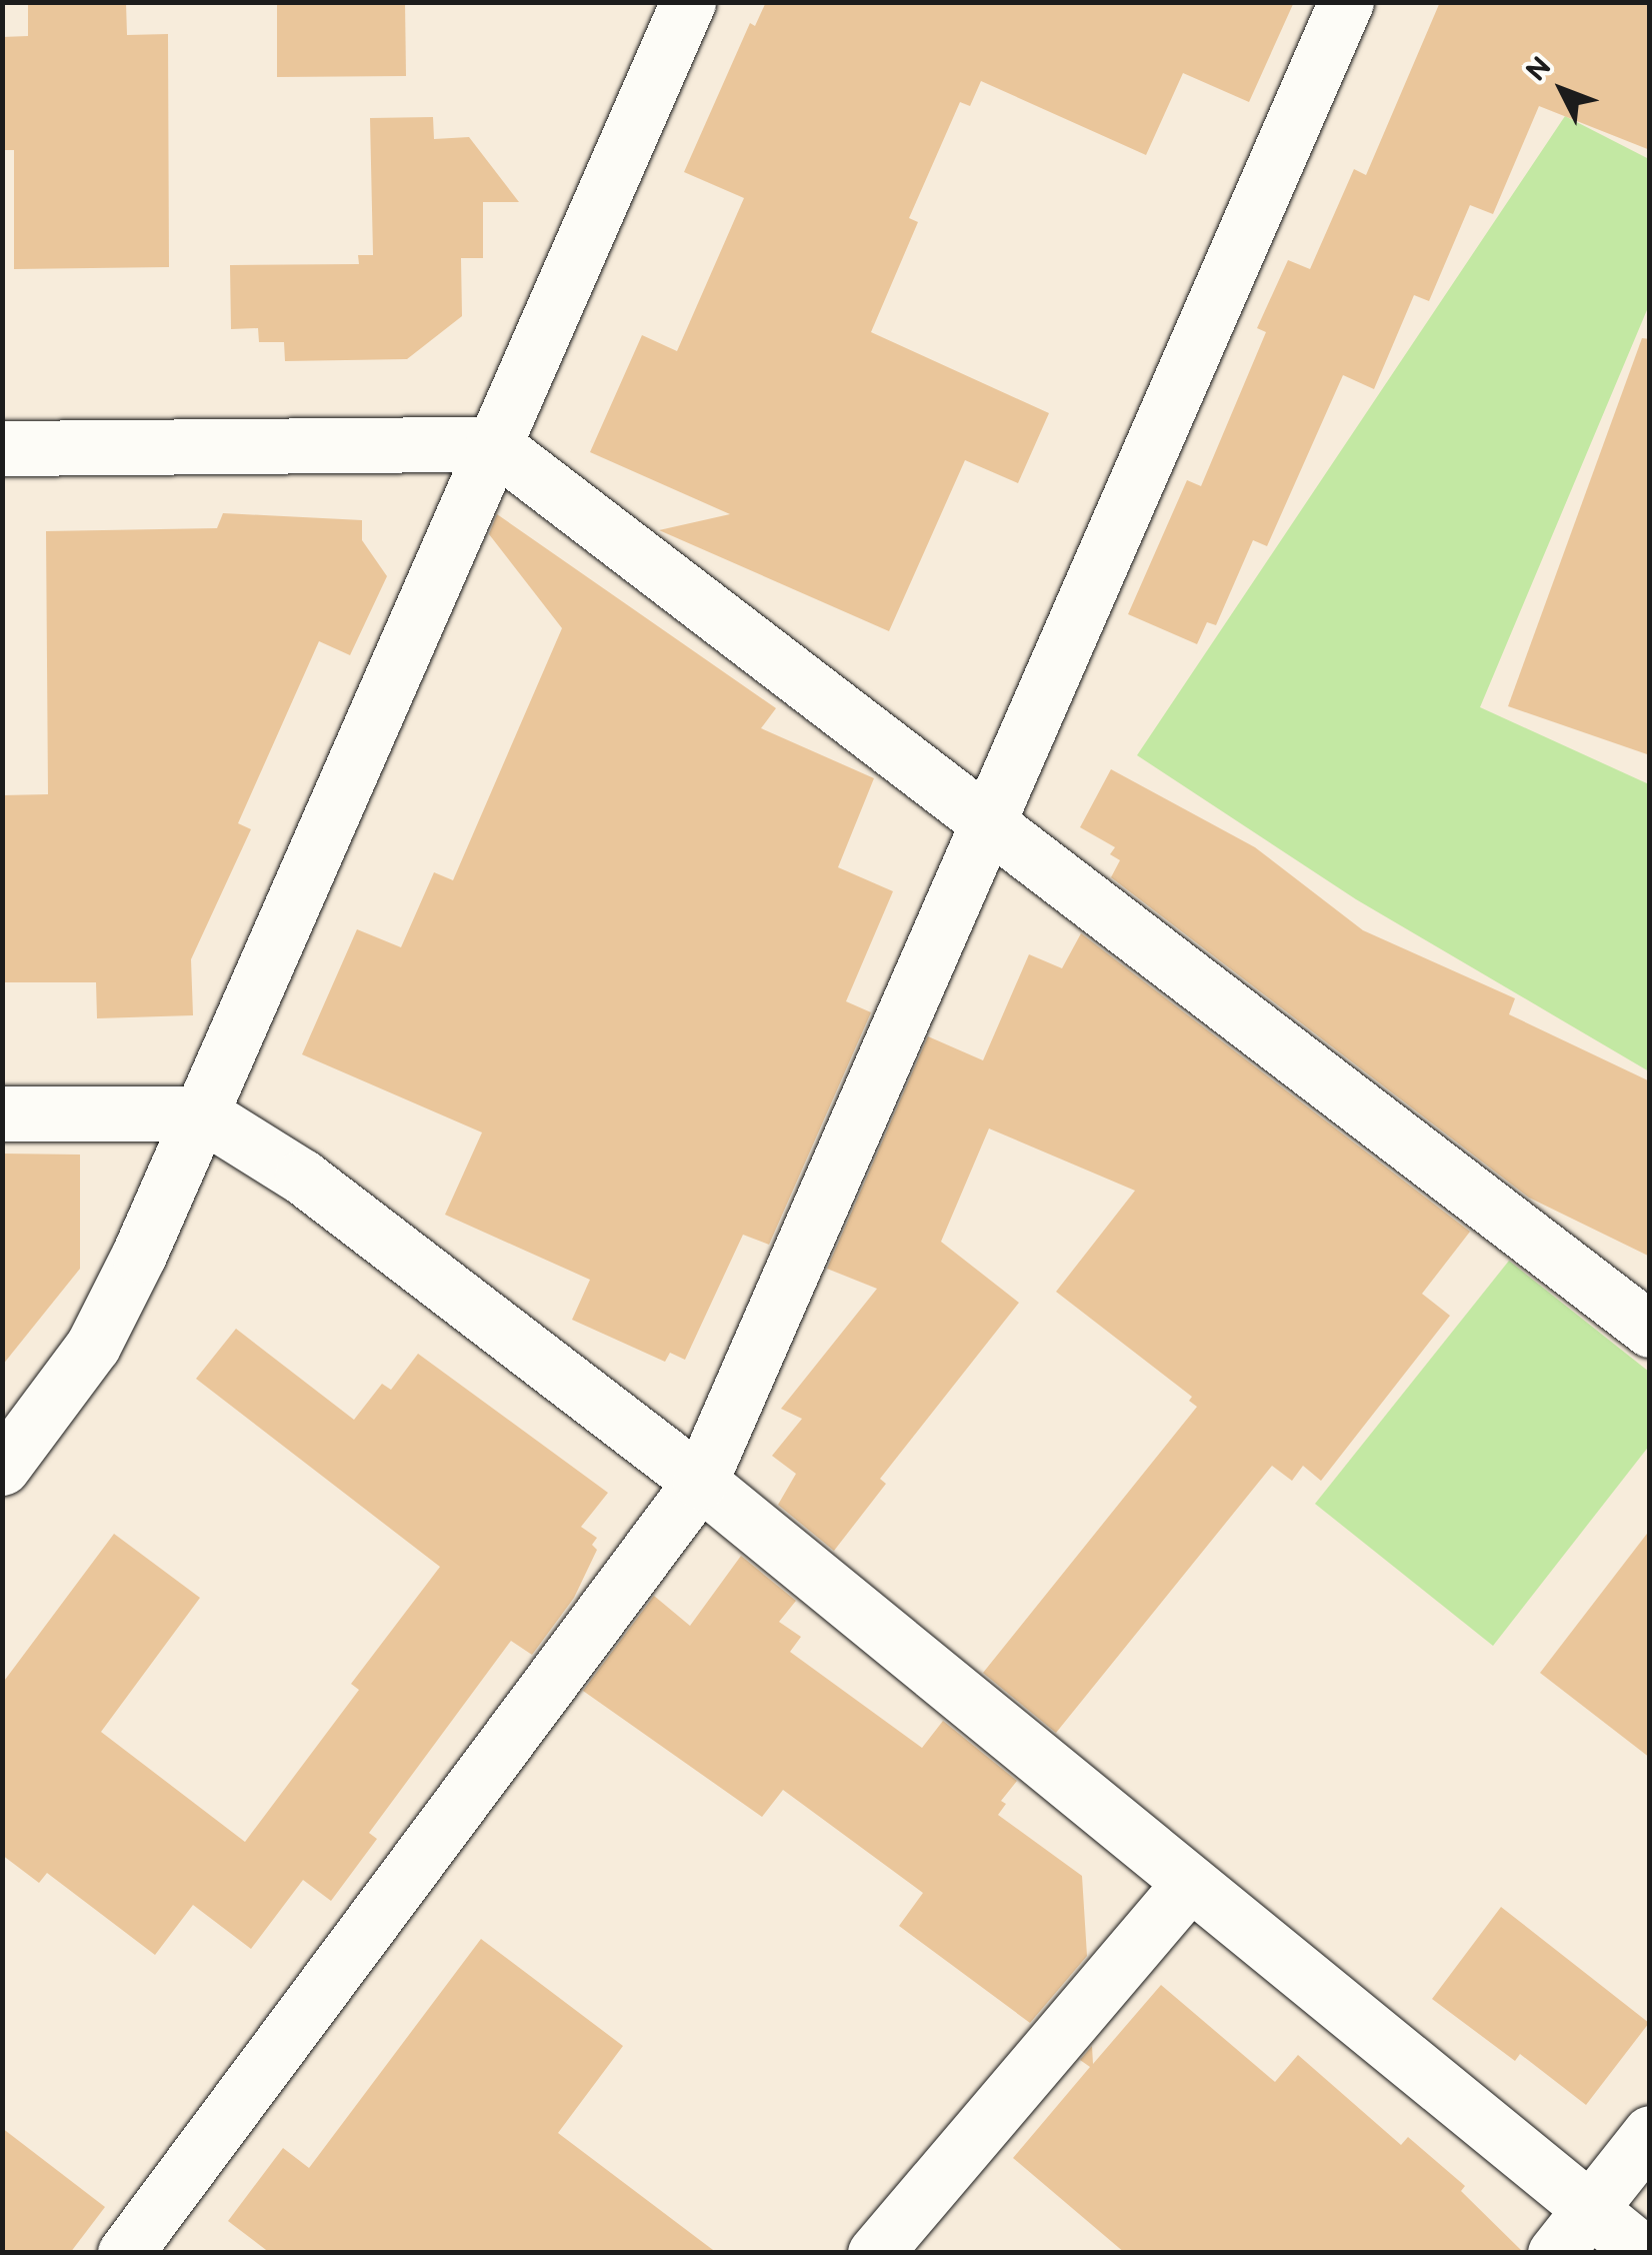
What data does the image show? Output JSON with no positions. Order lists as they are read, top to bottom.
{
  "north": "top left"
}
